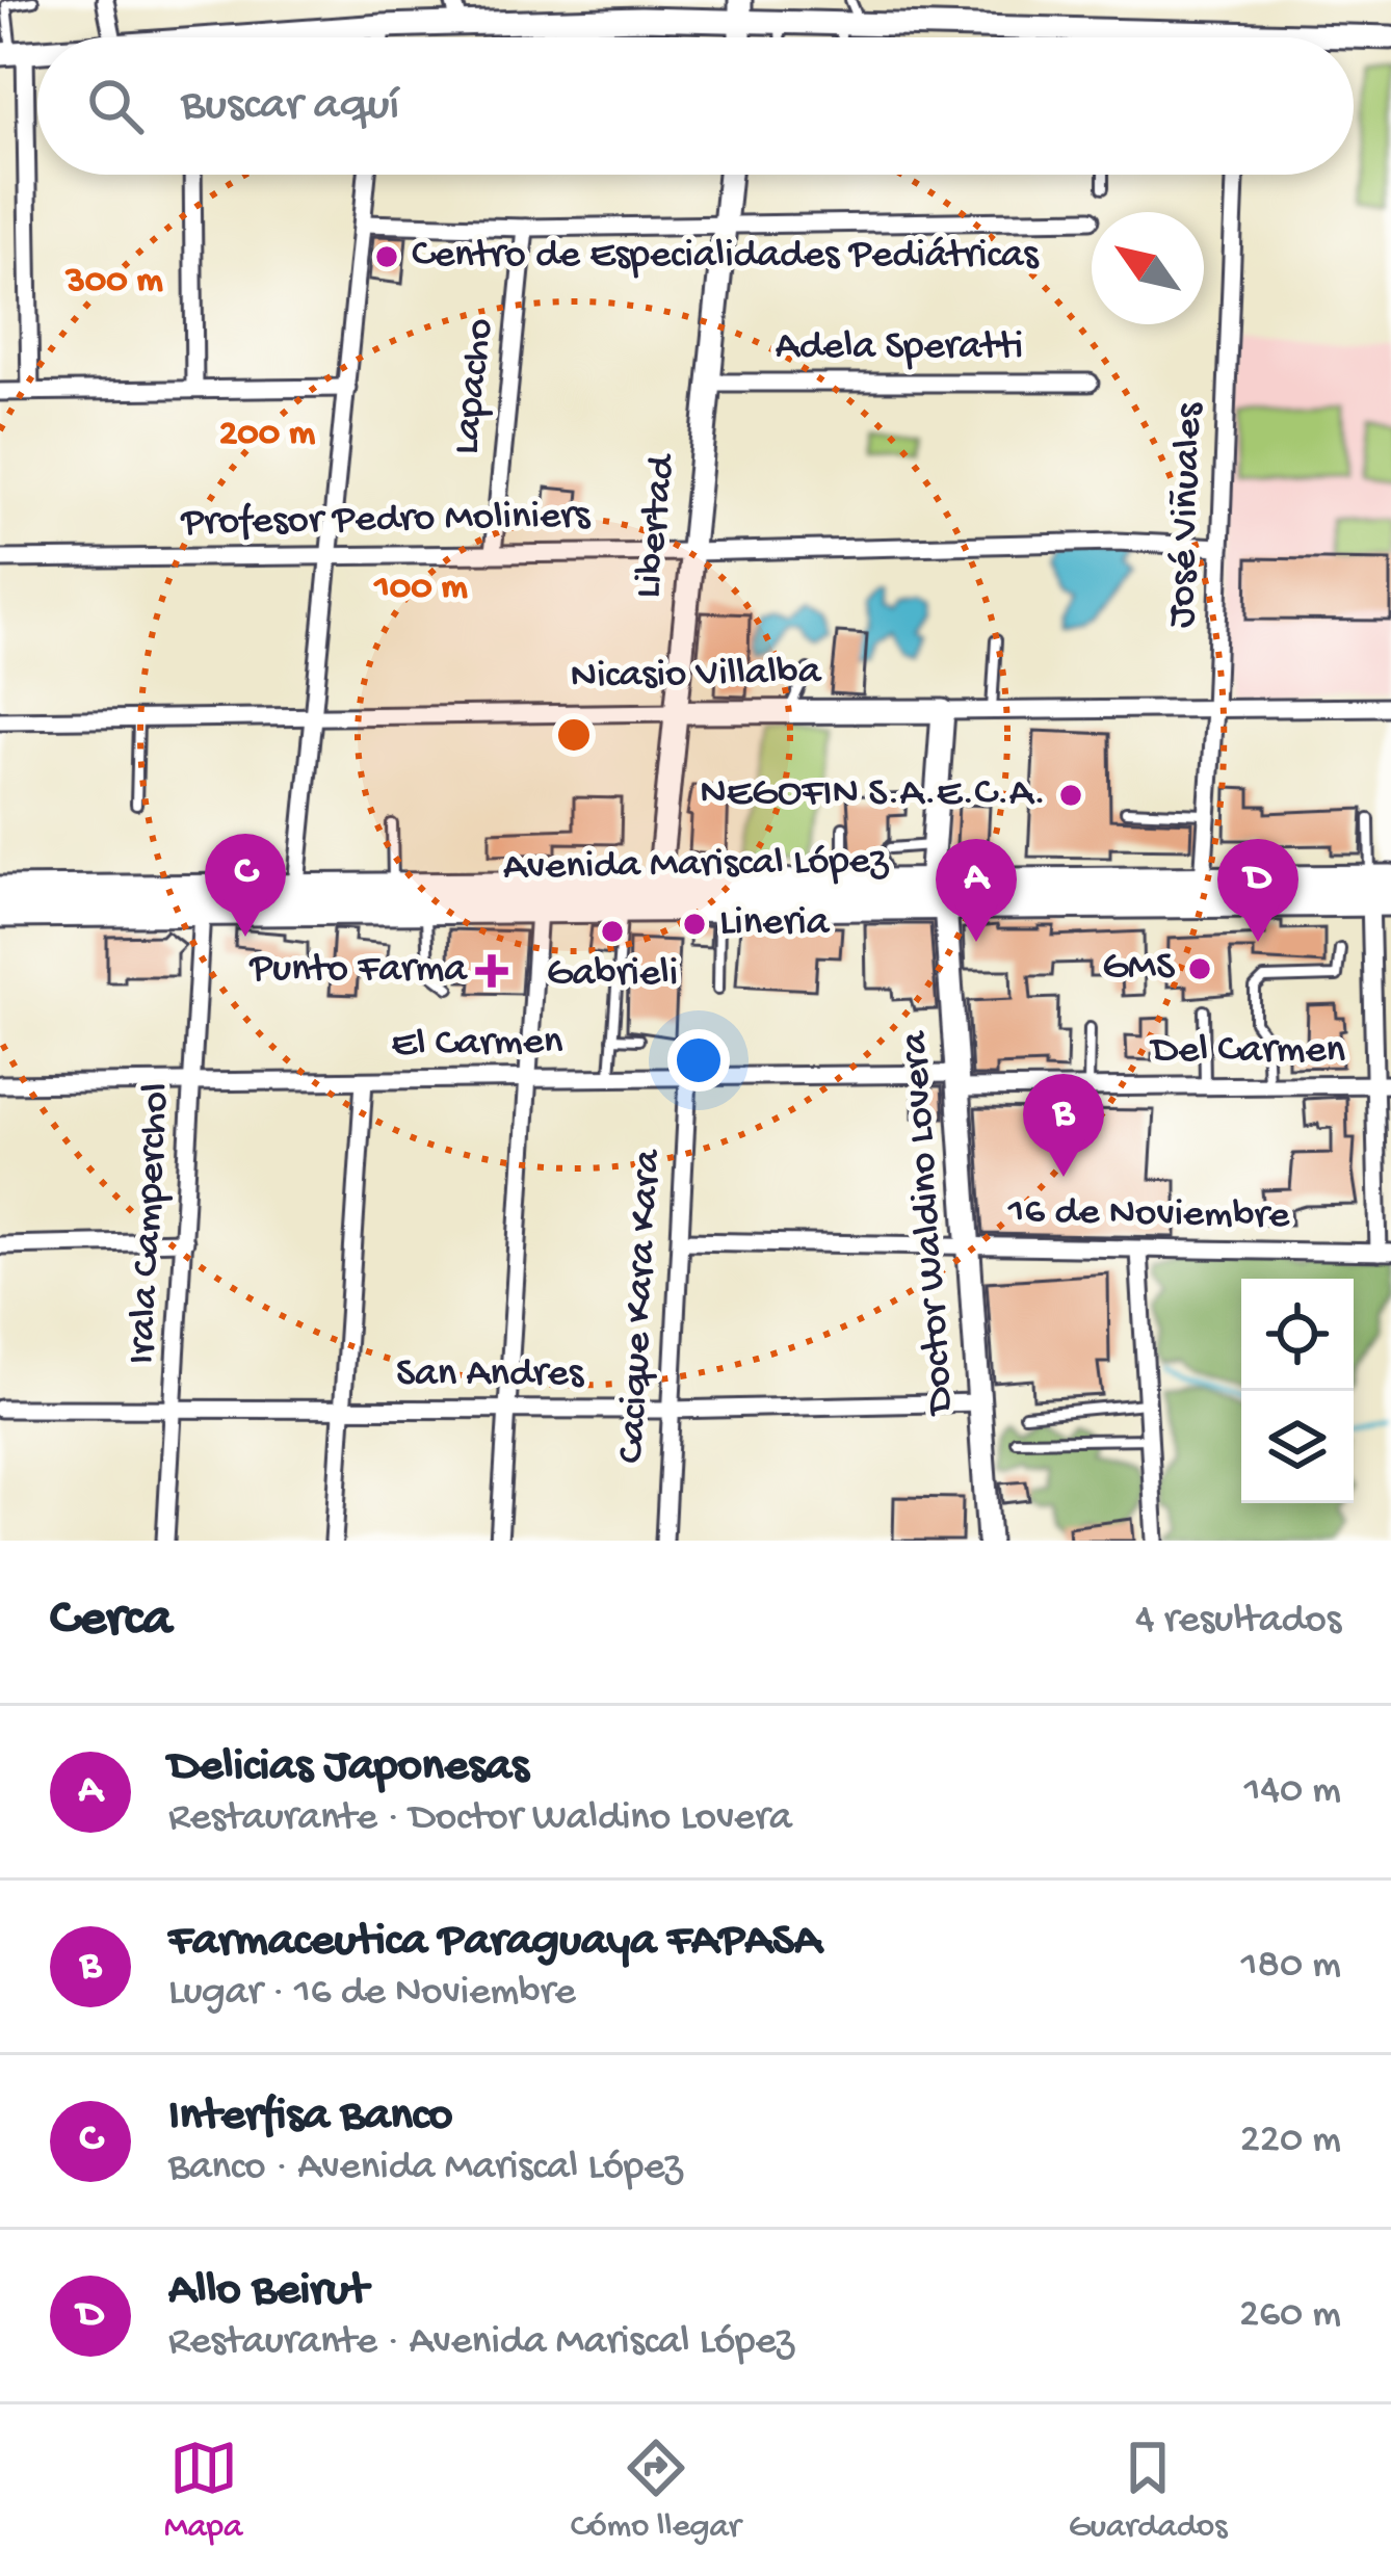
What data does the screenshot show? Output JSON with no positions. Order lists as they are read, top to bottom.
{
  "streets": {
    "highway": ["Avenida Mariscal López"],
    "main road": ["Libertad", "Nicasio Villalba", "Doctor Waldino Lovera"],
    "street": [
      "Adela Speratti",
      "Lapacho",
      "José Viñuales",
      "Profesor Pedro Moliniers",
      "El Carmen",
      "Del Carmen",
      "16 de Noviembre",
      "Irala Camperchol",
      "Cacique Kara Kara",
      "San Andres"
    ]
  },
  "crossings": [
    ["Adela Speratti", "Libertad"],
    ["Lapacho", "Profesor Pedro Moliniers"],
    ["José Viñuales", "Profesor Pedro Moliniers"],
    ["José Viñuales", "Nicasio Villalba"],
    ["José Viñuales", "Avenida Mariscal López"],
    ["Profesor Pedro Moliniers", "Libertad"],
    ["Libertad", "Nicasio Villalba"],
    ["Libertad", "Avenida Mariscal López"],
    ["Nicasio Villalba", "Doctor Waldino Lovera"],
    ["Avenida Mariscal López", "Doctor Waldino Lovera"],
    ["Avenida Mariscal López", "Irala Camperchol"],
    ["El Carmen", "Del Carmen"],
    ["El Carmen", "Doctor Waldino Lovera"],
    ["El Carmen", "Irala Camperchol"],
    ["El Carmen", "Cacique Kara Kara"],
    ["Del Carmen", "Doctor Waldino Lovera"],
    ["16 de Noviembre", "Doctor Waldino Lovera"],
    ["16 de Noviembre", "Cacique Kara Kara"],
    ["Doctor Waldino Lovera", "San Andres"],
    ["Irala Camperchol", "San Andres"],
    ["Cacique Kara Kara", "San Andres"]
  ],
  "places": {
    "other": [
      "Centro de Especialidades Pediátricas",
      "NEGOFIN S.A.E.C.A.",
      "Lineria",
      "Gabrieli",
      "GMS"
    ],
    "health": ["Punto Farma"]
  },
  "north": "top left",
  "page": {
    "search": "Buscar aquí",
    "pins": [
      "C",
      "A",
      "D",
      "B"
    ],
    "heading": ["Cerca", "4 resultados"],
    "list": [
      {
        "mark": "A",
        "name": "Delicias Japonesas",
        "note": "Restaurante · Doctor Waldino Lovera",
        "value": "140 m"
      },
      {
        "mark": "B",
        "name": "Farmaceutica Paraguaya FAPASA",
        "note": "Lugar · 16 de Noviembre",
        "value": "180 m"
      },
      {
        "mark": "C",
        "name": "Interfisa Banco",
        "note": "Banco · Avenida Mariscal López",
        "value": "220 m"
      },
      {
        "mark": "D",
        "name": "Allo Beirut",
        "note": "Restaurante · Avenida Mariscal López",
        "value": "260 m"
      }
    ],
    "nav": ["Mapa", "Cómo llegar", "Guardados"]
  },
  "rings": ["300 m", "200 m", "100 m"]
}
